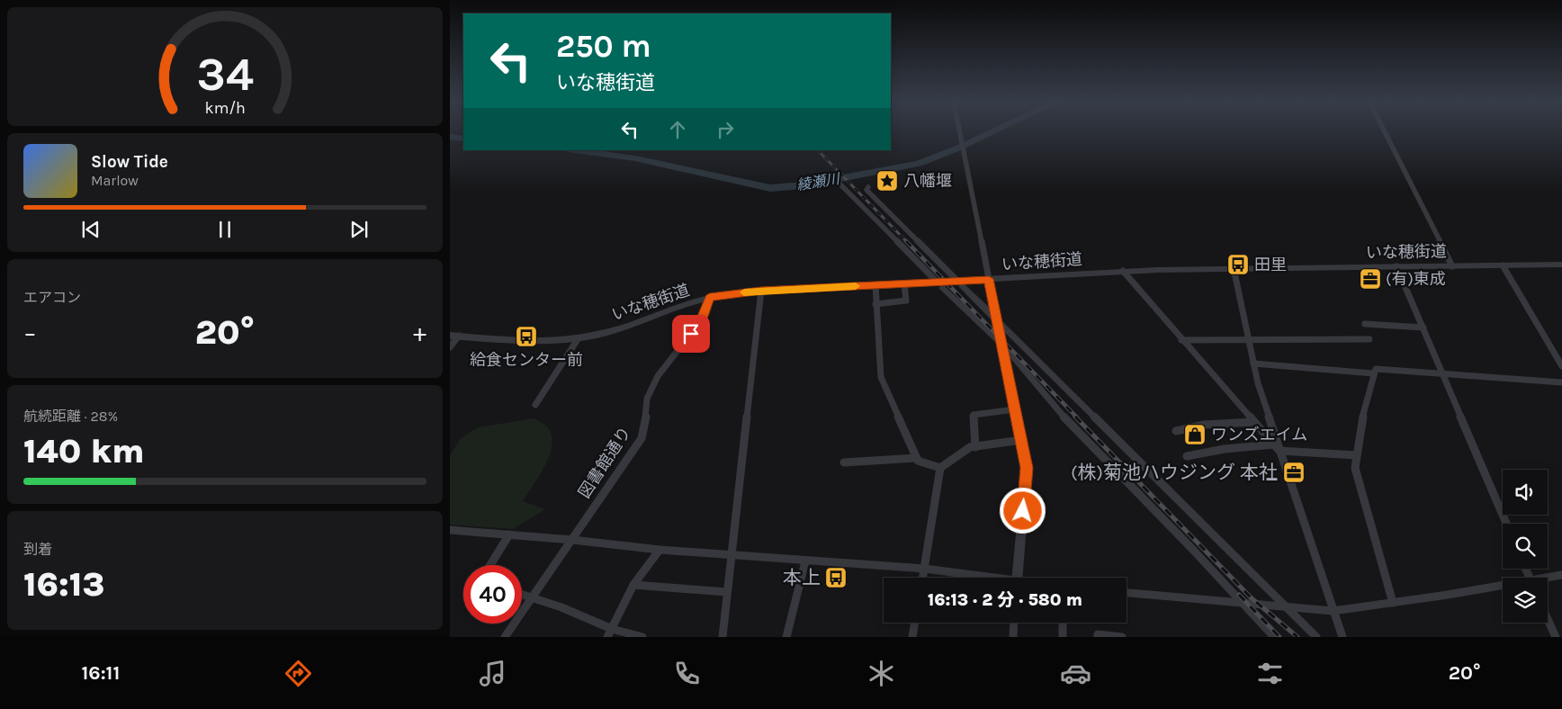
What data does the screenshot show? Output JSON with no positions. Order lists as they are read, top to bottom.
{
  "streets": {
    "street": ["いな穂街道", "図書館通り"]
  },
  "crossings": [
    ["いな穂街道", "図書館通り"]
  ],
  "water": ["綾瀬川"],
  "places": {
    "place": ["八幡堰"],
    "bus stop": ["田里", "給食センター前", "本上"],
    "office": ["(有)東成", "(株)菊池ハウジング 本社"],
    "shop": ["ワンズエイム"]
  },
  "page": {
    "turn": ["250 m", "いな穂街道"],
    "song": ["Slow Tide", "Marlow"],
    "tile": [
      "エアコン",
      ["航続距離 · 28%", "140 km"],
      ["到着", "16:13"]
    ],
    "heat": ["−", "20°", "+"],
    "limit": "40",
    "trip": "16:13 · 2 分 · 580 m",
    "tabs": ["16:11", "20°"],
    "gauge": ["34", "km/h"]
  }
}
